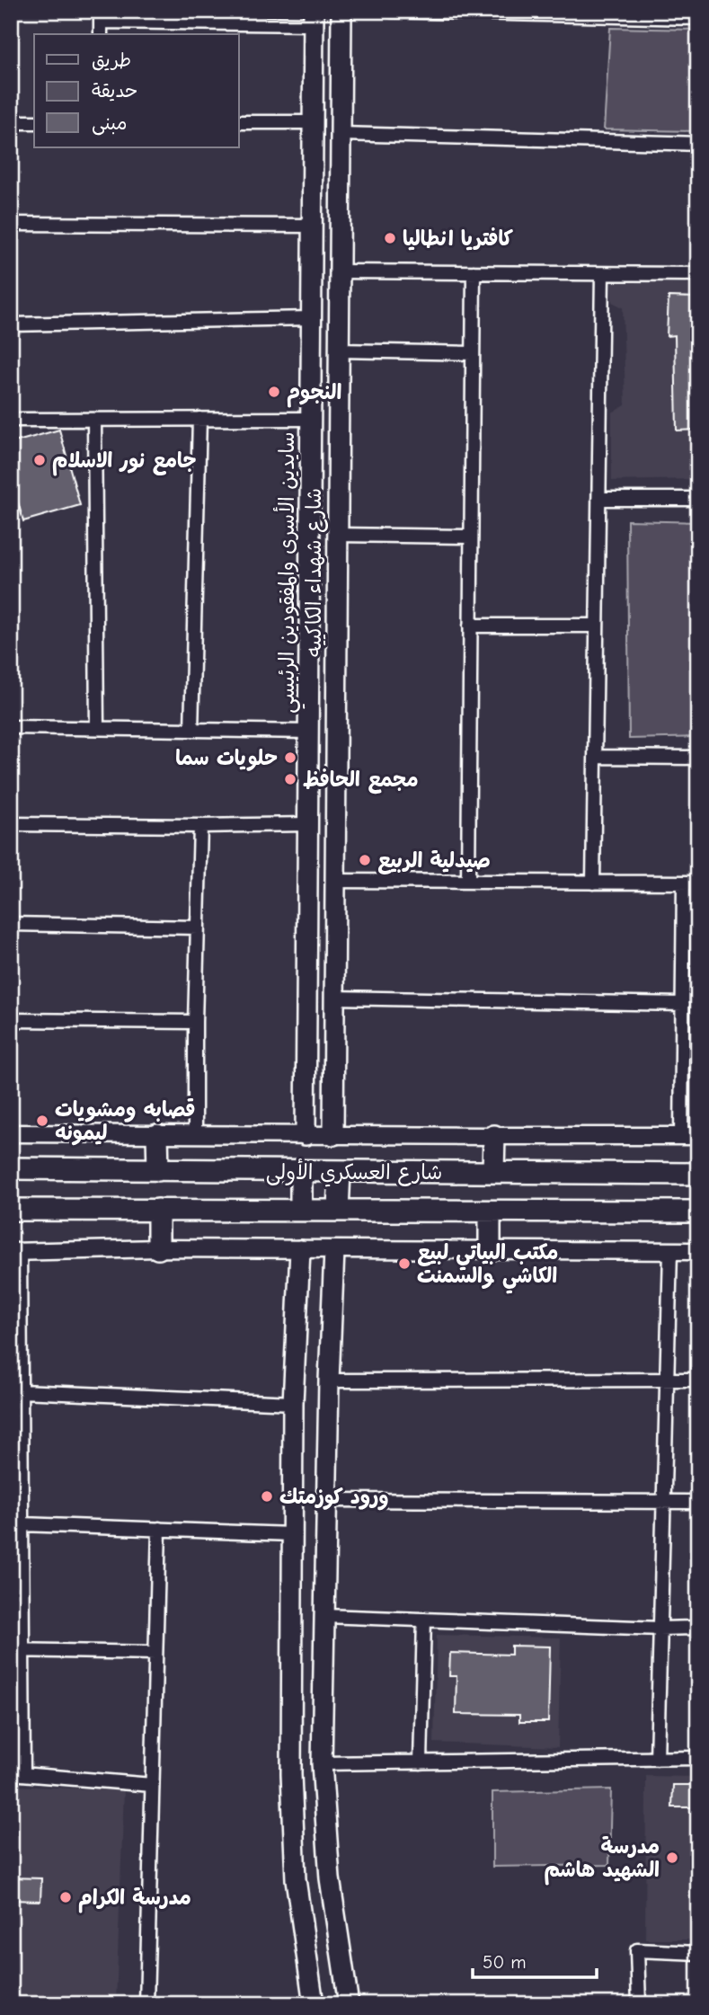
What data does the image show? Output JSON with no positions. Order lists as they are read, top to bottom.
{
  "streets": {
    "main road": ["سايدين الأسرى والمفقودين الرئيسي", "شارع شهداء الكاكييه", "شارع العسكري الأولى"]
  },
  "places": [
    "كافتريا انطاليا",
    "النجوم",
    "جامع نور الاسلام",
    "حلويات سما",
    "مجمع الحافظ",
    "صيدلية الربيع",
    "قصابه ومشويات ليمونه",
    "مكتب البياتي لبيع الكاشي والسمنت",
    "ورود كوزمتك",
    "مدرسة الشهيد هاشم",
    "مدرسة الكرام"
  ],
  "legend": ["طريق", "حديقة", "مبنى"],
  "scale_bar": "50 m"
}
